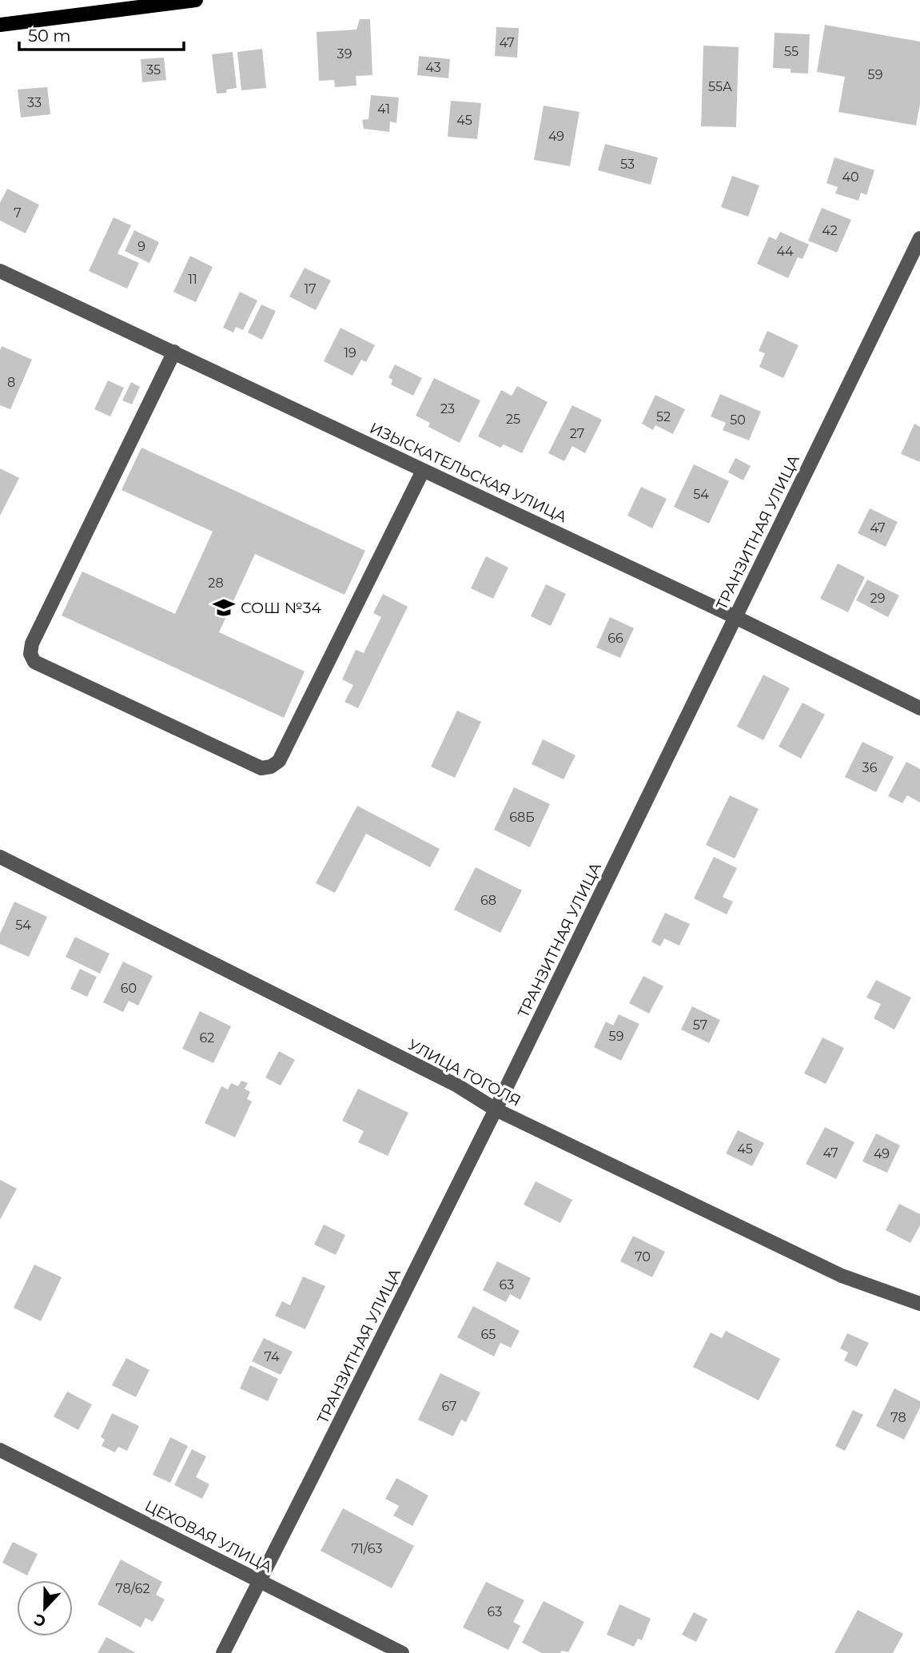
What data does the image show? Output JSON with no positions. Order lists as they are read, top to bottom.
{
  "streets": {
    "street": [
      "ИЗЫСКАТЕЛЬСКАЯ УЛИЦА",
      "ТРАНЗИТНАЯ УЛИЦА",
      "УЛИЦА ГОГОЛЯ",
      "ЦЕХОВАЯ УЛИЦА"
    ]
  },
  "crossings": [
    ["ИЗЫСКАТЕЛЬСКАЯ УЛИЦА", "ТРАНЗИТНАЯ УЛИЦА"],
    ["ТРАНЗИТНАЯ УЛИЦА", "УЛИЦА ГОГОЛЯ"],
    ["ТРАНЗИТНАЯ УЛИЦА", "ЦЕХОВАЯ УЛИЦА"]
  ],
  "places": {
    "school or university": ["СОШ №34"]
  },
  "house_numbers": [
    "47",
    "55",
    "39",
    "43",
    "35",
    "59",
    "55А",
    "33",
    "41",
    "45",
    "49",
    "53",
    "40",
    "7",
    "42",
    "9",
    "44",
    "11",
    "17",
    "19",
    "8",
    "23",
    "52",
    "25",
    "50",
    "27",
    "54",
    "47",
    "28",
    "29",
    "66",
    "36",
    "68Б",
    "68",
    "54",
    "60",
    "57",
    "59",
    "62",
    "45",
    "47",
    "49",
    "70",
    "63",
    "65",
    "74",
    "67",
    "78",
    "71/63",
    "78/62",
    "63"
  ],
  "scale_bar": "50 m",
  "north": "bottom"
}
